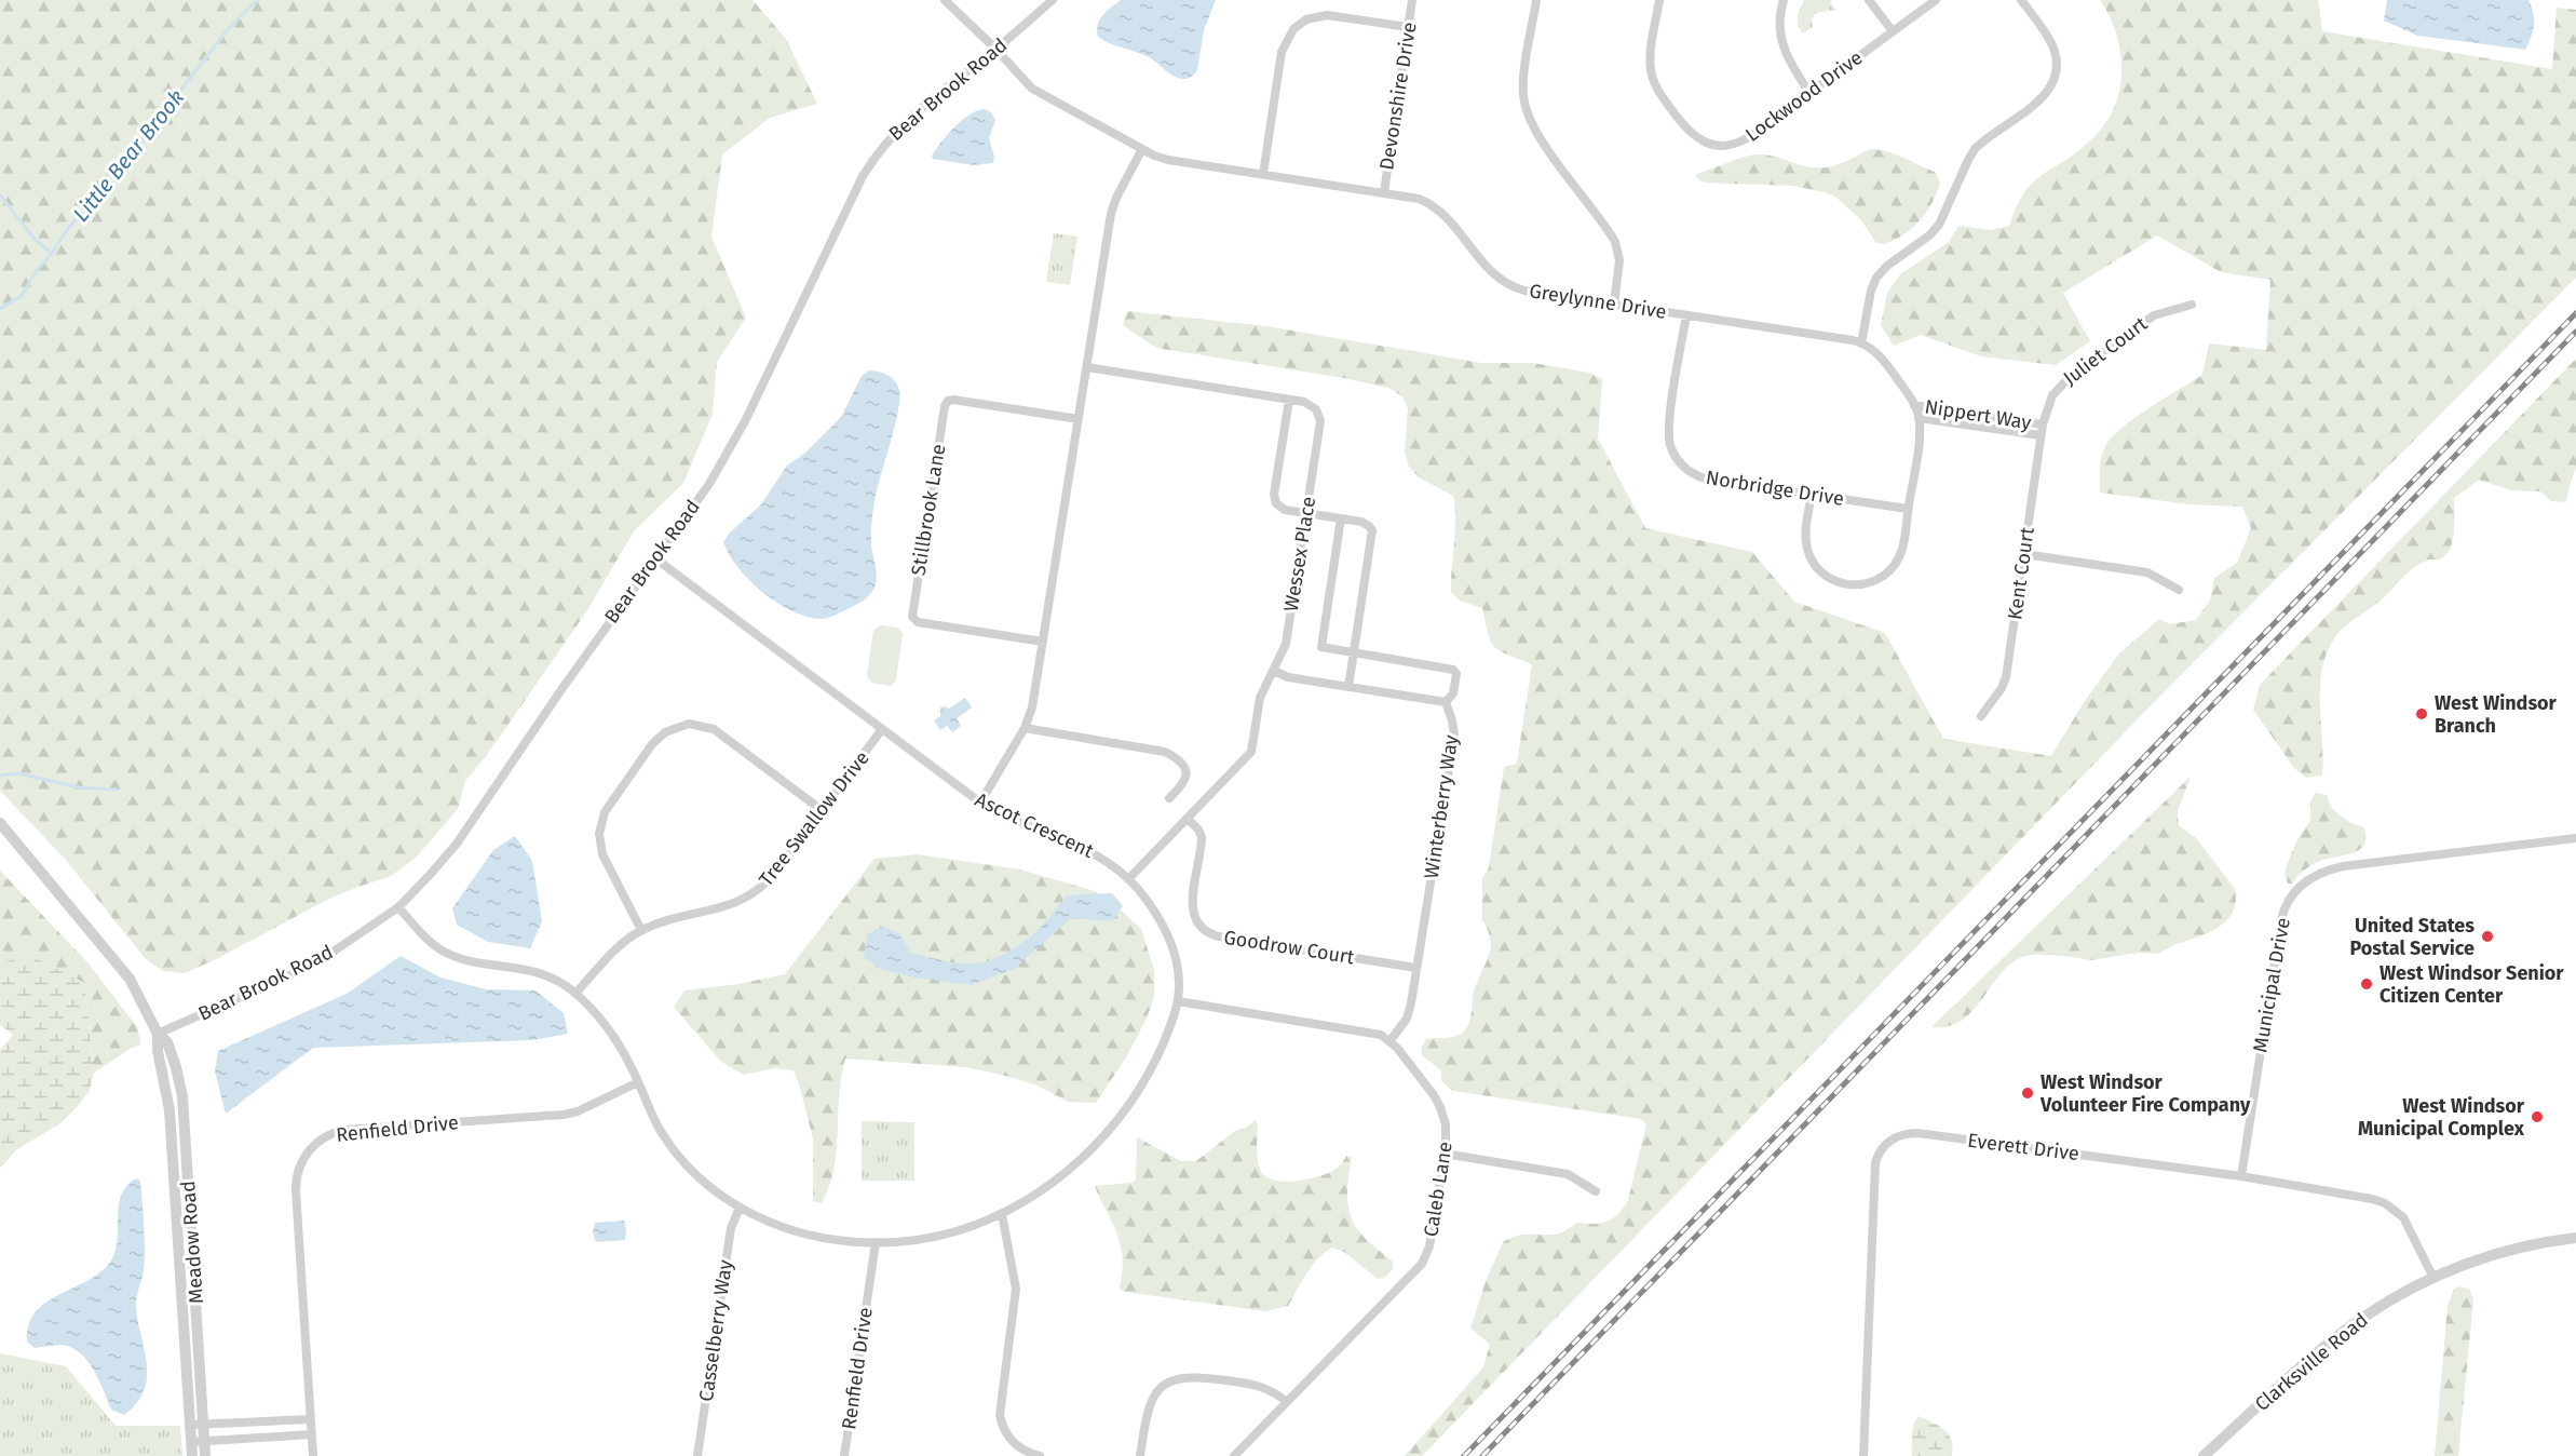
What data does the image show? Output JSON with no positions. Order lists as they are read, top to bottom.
{
  "streets": {
    "street": [
      "Bear Brook Road",
      "Devonshire Drive",
      "Lockwood Drive",
      "Greylynne Drive",
      "Juliet Court",
      "Nippert Way",
      "Norbridge Drive",
      "Stillbrook Lane",
      "Wessex Place",
      "Kent Court",
      "Winterberry Way",
      "Tree Swallow Drive",
      "Ascot Crescent",
      "Goodrow Court",
      "Municipal Drive",
      "Renfield Drive",
      "Everett Drive",
      "Caleb Lane",
      "Meadow Road",
      "Casselberry Way",
      "Clarksville Road"
    ]
  },
  "crossings": [
    ["Bear Brook Road", "Greylynne Drive"],
    ["Bear Brook Road", "Ascot Crescent"],
    ["Bear Brook Road", "Meadow Road"],
    ["Devonshire Drive", "Greylynne Drive"],
    ["Greylynne Drive", "Nippert Way"],
    ["Greylynne Drive", "Norbridge Drive"],
    ["Juliet Court", "Nippert Way"],
    ["Juliet Court", "Kent Court"],
    ["Nippert Way", "Kent Court"],
    ["Wessex Place", "Ascot Crescent"],
    ["Wessex Place", "Goodrow Court"],
    ["Winterberry Way", "Goodrow Court"],
    ["Winterberry Way", "Caleb Lane"],
    ["Tree Swallow Drive", "Ascot Crescent"],
    ["Ascot Crescent", "Renfield Drive"],
    ["Ascot Crescent", "Casselberry Way"],
    ["Municipal Drive", "Everett Drive"],
    ["Everett Drive", "Clarksville Road"]
  ],
  "water": ["Little Bear Brook"],
  "places": [
    "West Windsor Branch",
    "United States Postal Service",
    "West Windsor Senior Citizen Center",
    "West Windsor Volunteer Fire Company",
    "West Windsor Municipal Complex"
  ]
}
